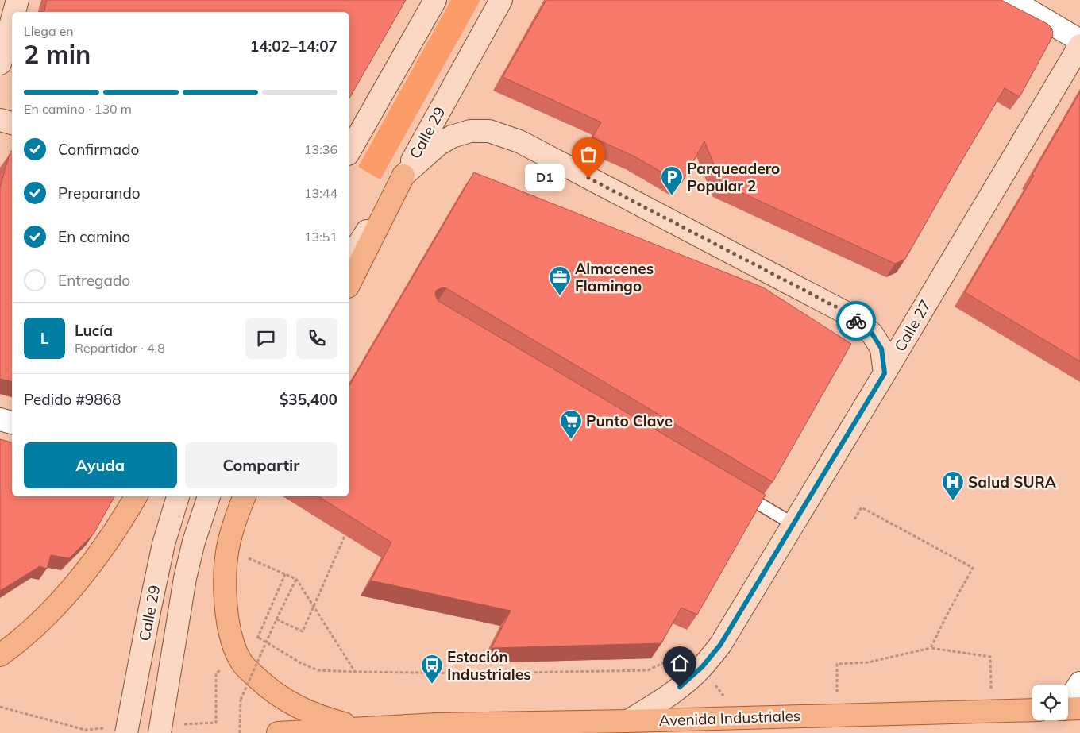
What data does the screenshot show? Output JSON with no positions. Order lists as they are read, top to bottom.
{
  "streets": {
    "main road": ["Avenida Industriales"],
    "street": ["Calle 29", "Calle 27"]
  },
  "crossings": [
    ["Calle 27", "Avenida Industriales"]
  ],
  "places": {
    "other": ["D1"],
    "parking": ["Parqueadero Popular 2"],
    "office": ["Almacenes Flamingo"],
    "supermarket": ["Punto Clave"],
    "hospital": ["Salud SURA"],
    "bus stop": ["Estación Industriales"]
  },
  "page": {
    "heading": ["2 min", "Llega en", "14:02–14:07"],
    "panel": [
      "Lucía",
      "Repartidor · 4.8",
      "Pedido #9868",
      "$35,400"
    ],
    "bar": "En camino · 130 m",
    "list": [
      ["Confirmado", "13:36"],
      ["Preparando", "13:44"],
      ["En camino", "13:51"],
      "Entregado"
    ],
    "bubble": "D1",
    "round": "L",
    "buttons": ["Ayuda", "Compartir"]
  }
}
